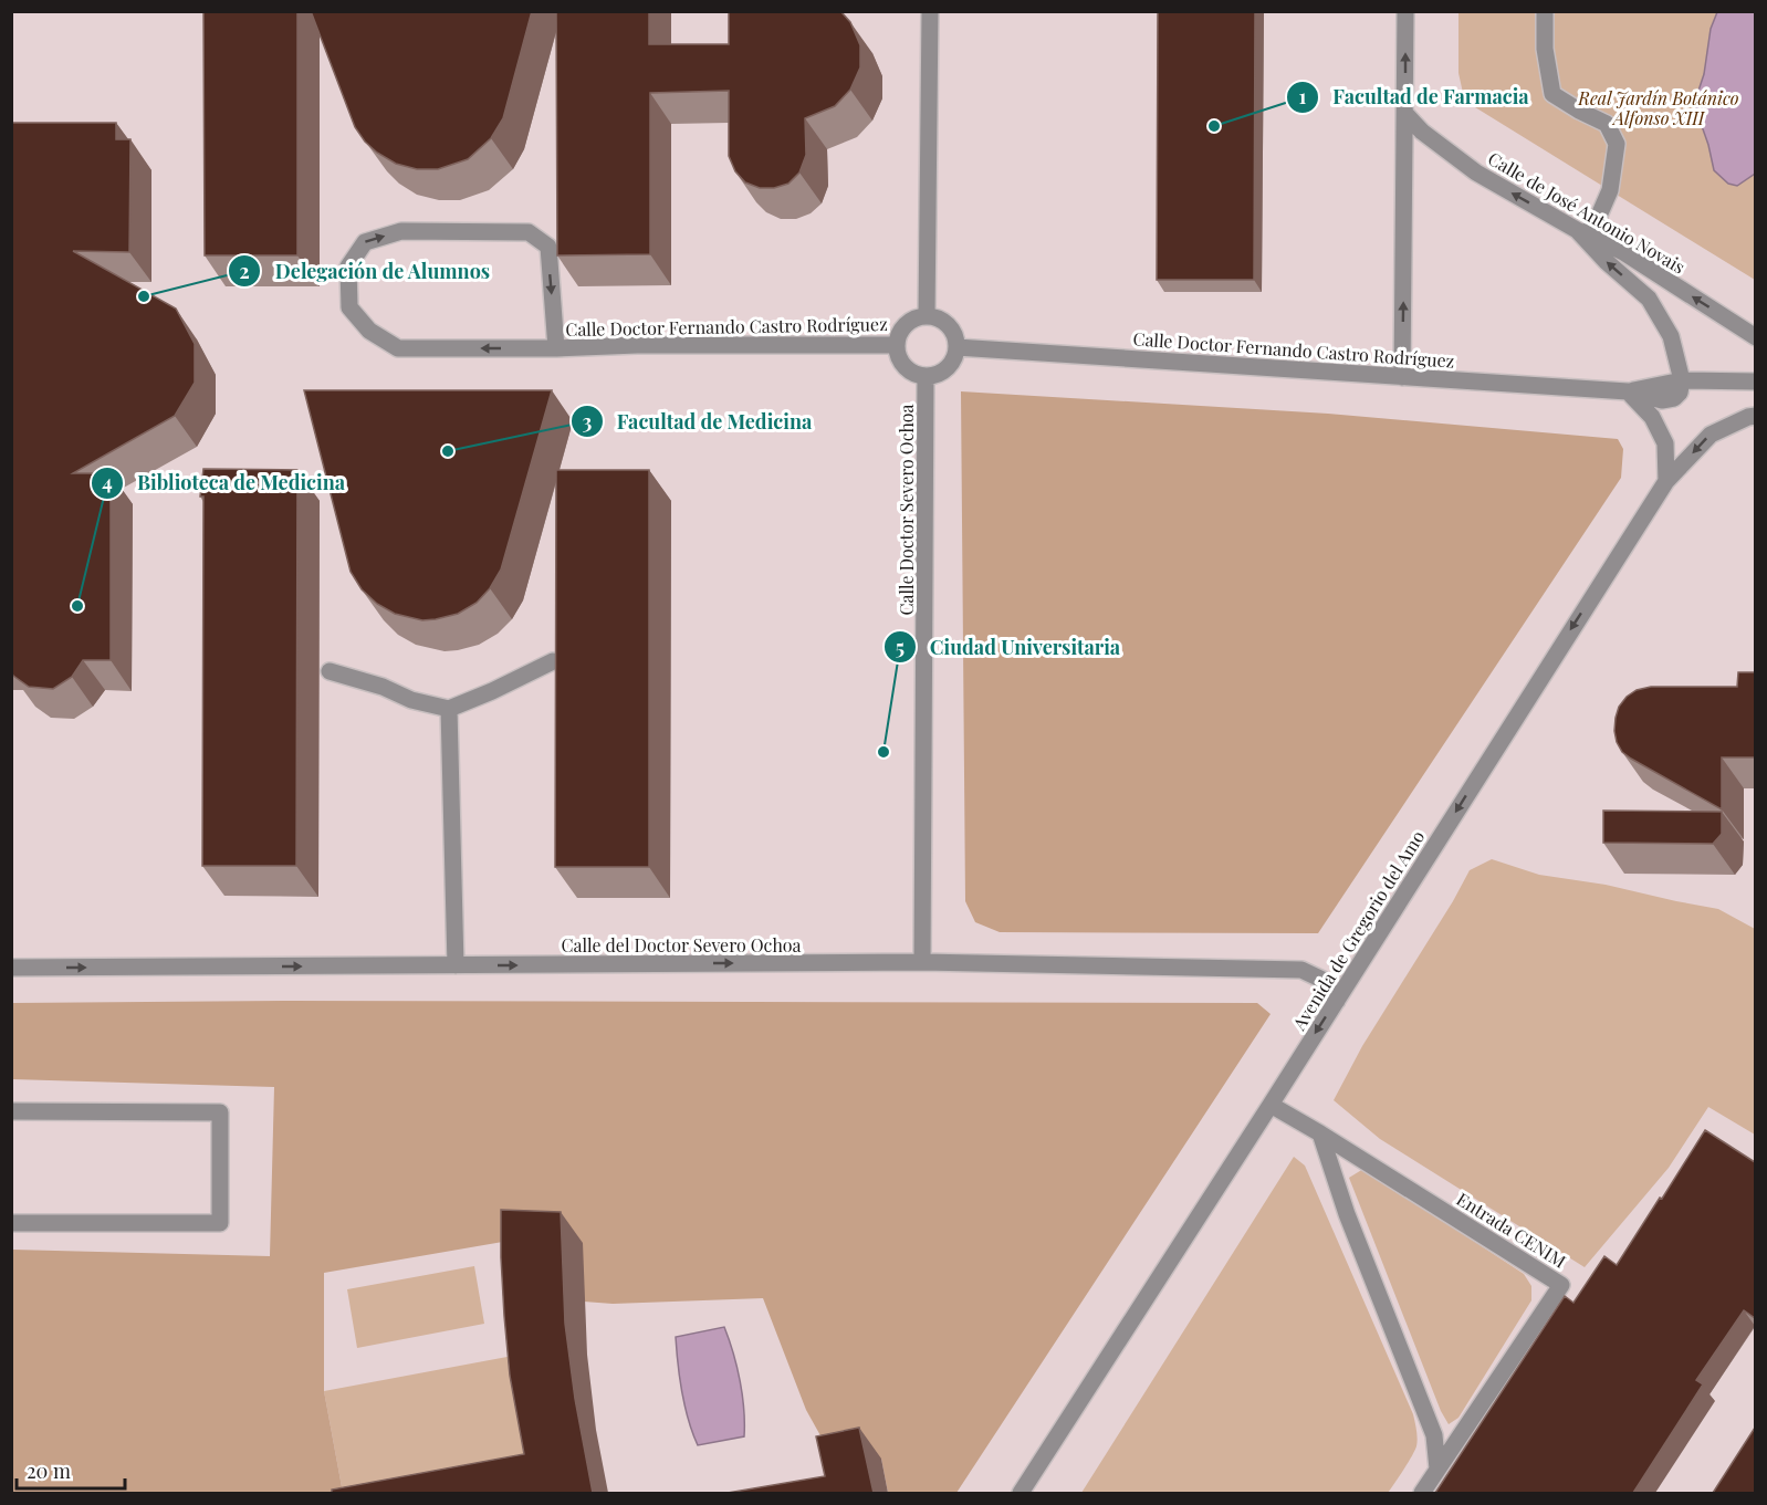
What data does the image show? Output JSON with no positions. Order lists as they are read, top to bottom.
{
  "streets": {
    "street": [
      "Calle de José Antonio Novais",
      "Calle Doctor Fernando Castro Rodríguez",
      "Calle Doctor Severo Ochoa",
      "Avenida de Gregorio del Amo",
      "Calle del Doctor Severo Ochoa",
      "Entrada CENIM"
    ]
  },
  "crossings": [
    ["Calle Doctor Fernando Castro Rodríguez", "Calle Doctor Severo Ochoa"],
    ["Calle Doctor Severo Ochoa", "Calle del Doctor Severo Ochoa"],
    ["Avenida de Gregorio del Amo", "Calle del Doctor Severo Ochoa"],
    ["Avenida de Gregorio del Amo", "Entrada CENIM"]
  ],
  "one_way": ["Calle de José Antonio Novais", "Avenida de Gregorio del Amo", "Calle del Doctor Severo Ochoa"],
  "parks": ["Real Jardín Botánico Alfonso XIII"],
  "places": [
    "Facultad de Farmacia",
    "Delegación de Alumnos",
    "Facultad de Medicina",
    "Biblioteca de Medicina",
    "Ciudad Universitaria"
  ],
  "scale_bar": "20 m"
}
